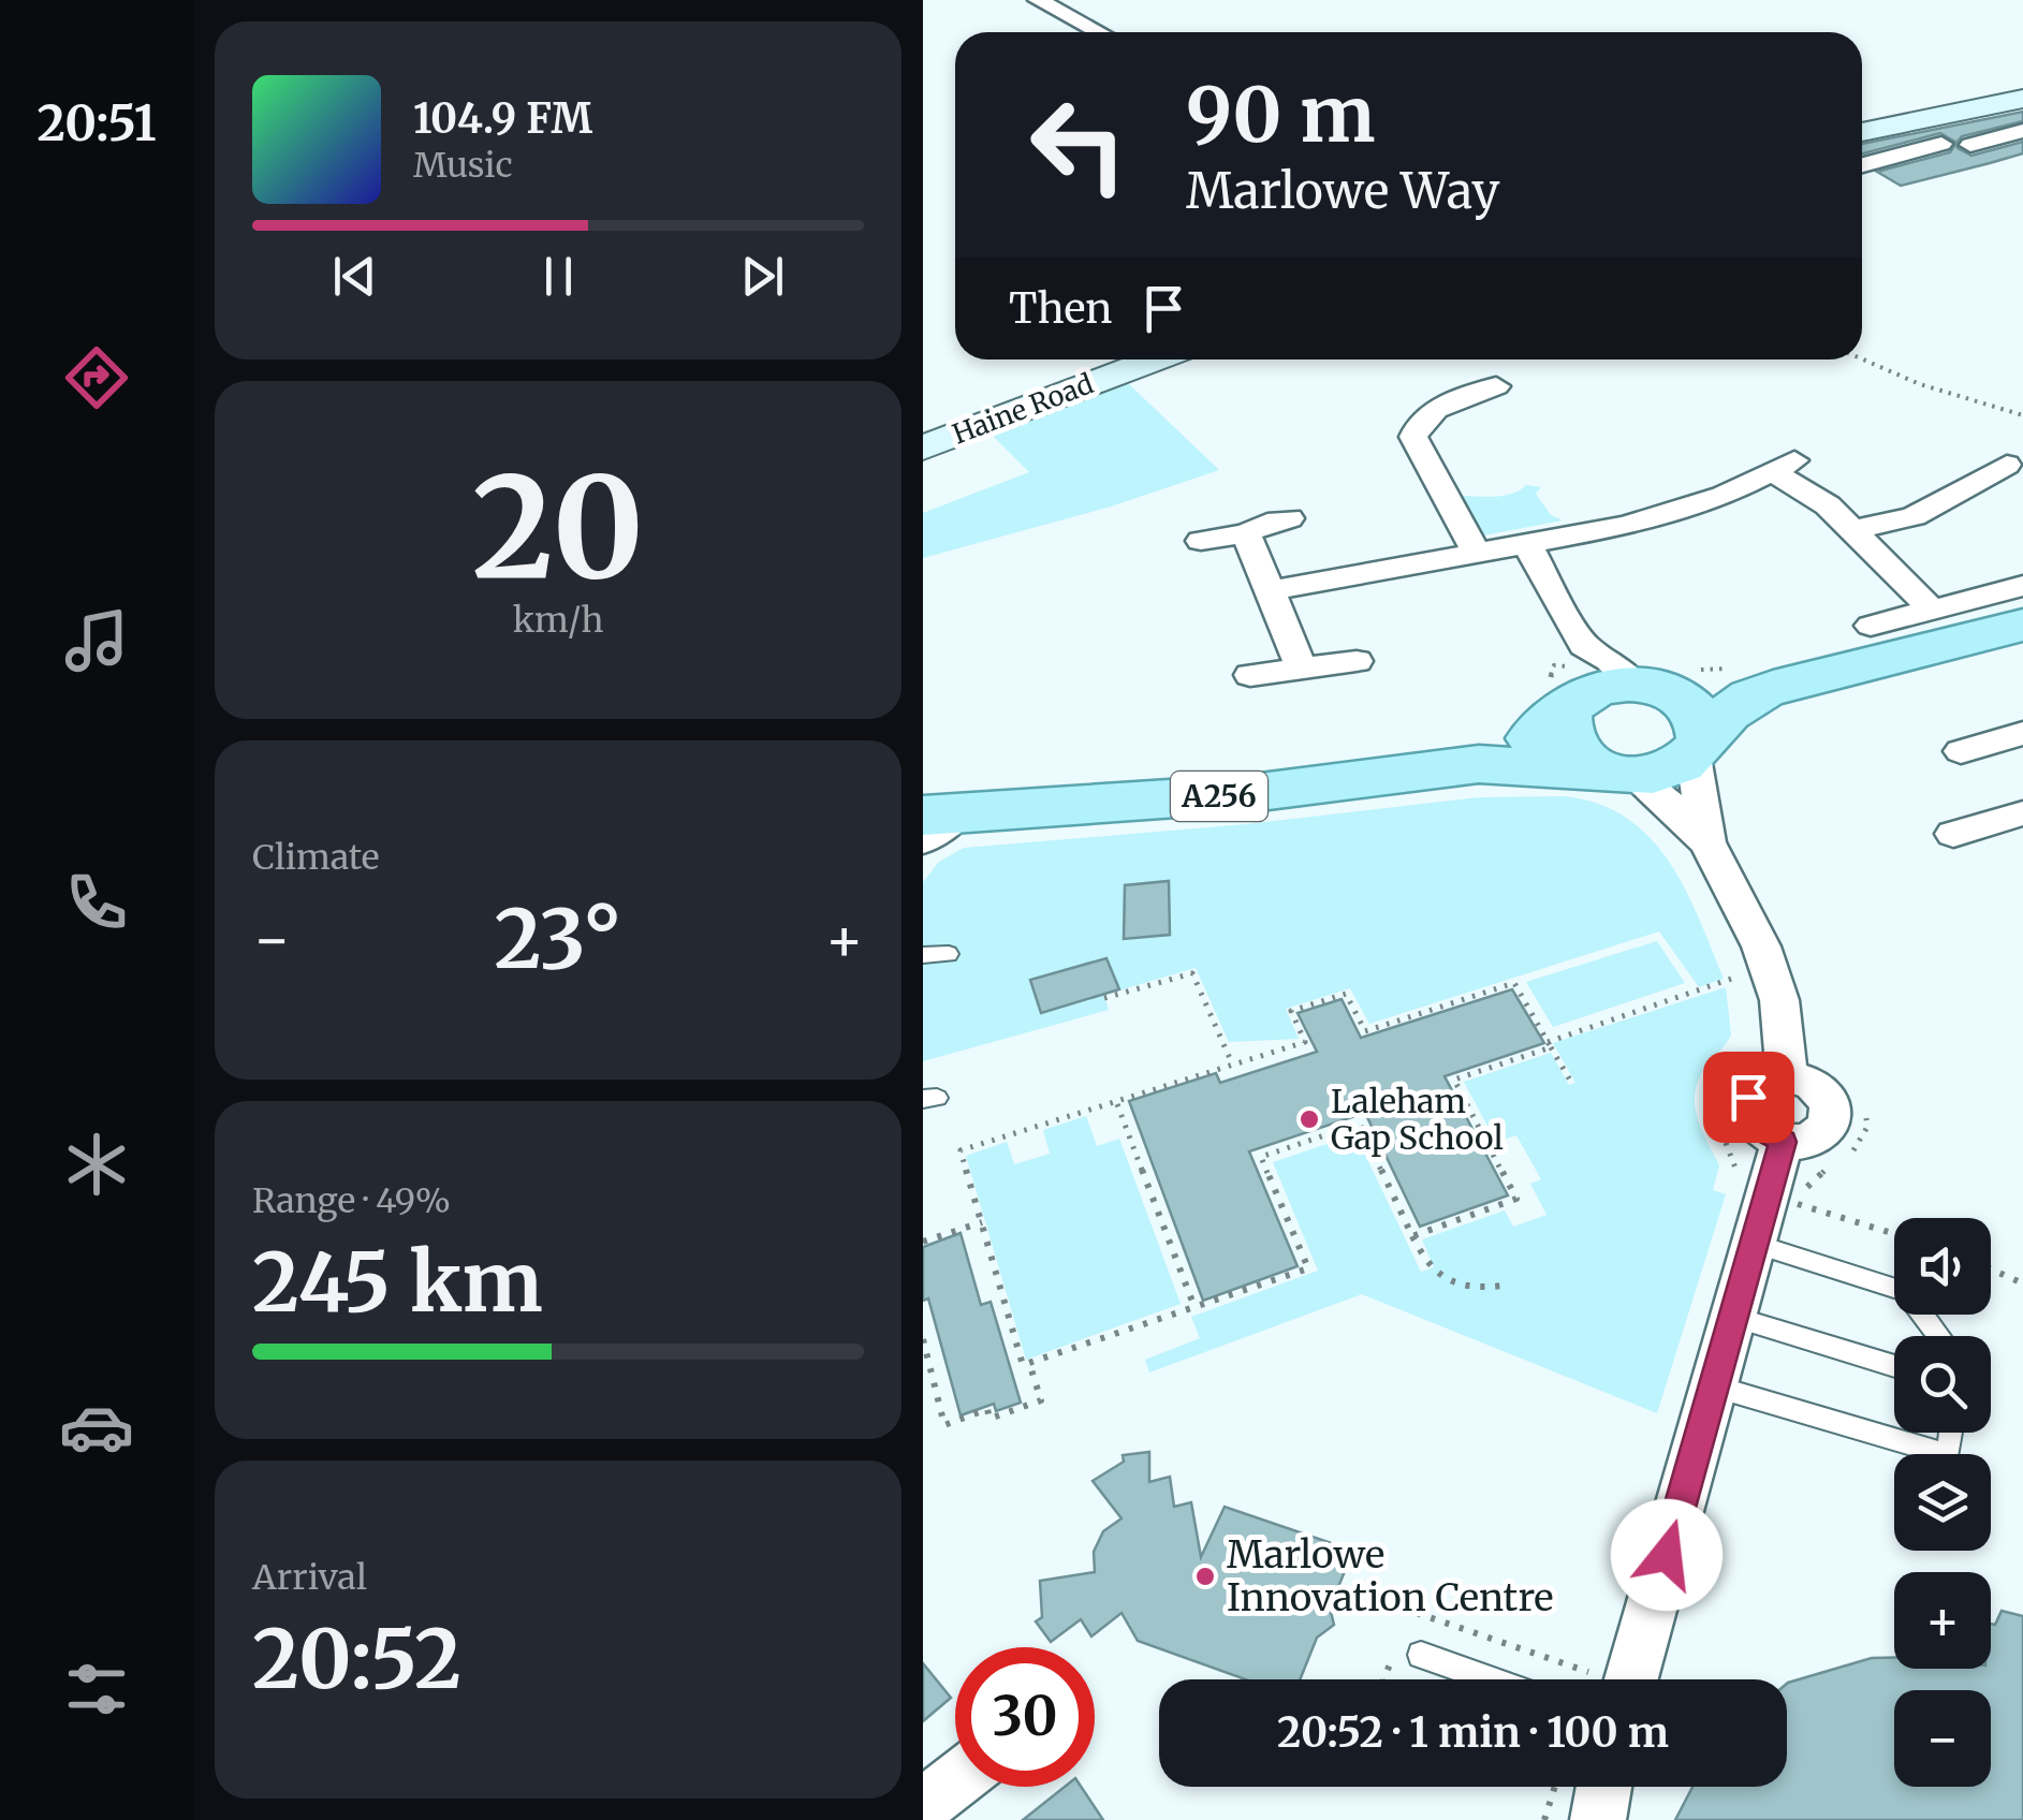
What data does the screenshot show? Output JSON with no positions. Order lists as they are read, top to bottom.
{
  "streets": {
    "main road": ["A256"],
    "street": ["Haine Road"]
  },
  "places": ["Laleham Gap School", "Marlowe Innovation Centre"],
  "page": {
    "tabs": "20:51",
    "turn": ["90 m", "Marlowe Way"],
    "song": ["104.9 FM", "Music"],
    "then": "Then",
    "tile": [
      ["20", "km/h"],
      "Climate",
      ["Range · 49%", "245 km"],
      ["Arrival", "20:52"]
    ],
    "heat": ["−", "23°", "+"],
    "map_buttons": ["+", "−"],
    "limit": "30",
    "trip": "20:52 · 1 min · 100 m"
  }
}
